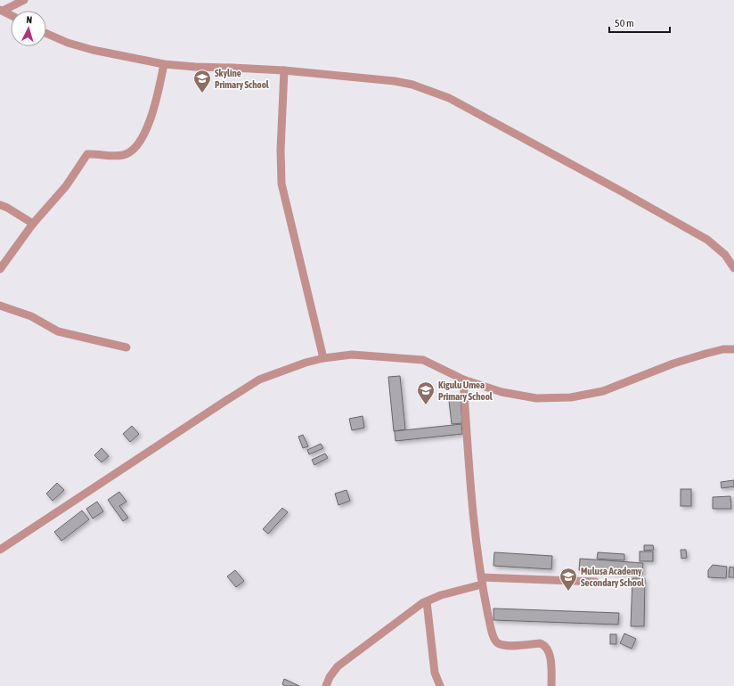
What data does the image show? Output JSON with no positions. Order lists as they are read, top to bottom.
{
  "places": {
    "school or university": ["Skyline Primary School", "Kigulu Umea Primary School", "Mulusa Academy Secondary School"]
  },
  "scale_bar": "50 m",
  "north": "top"
}
